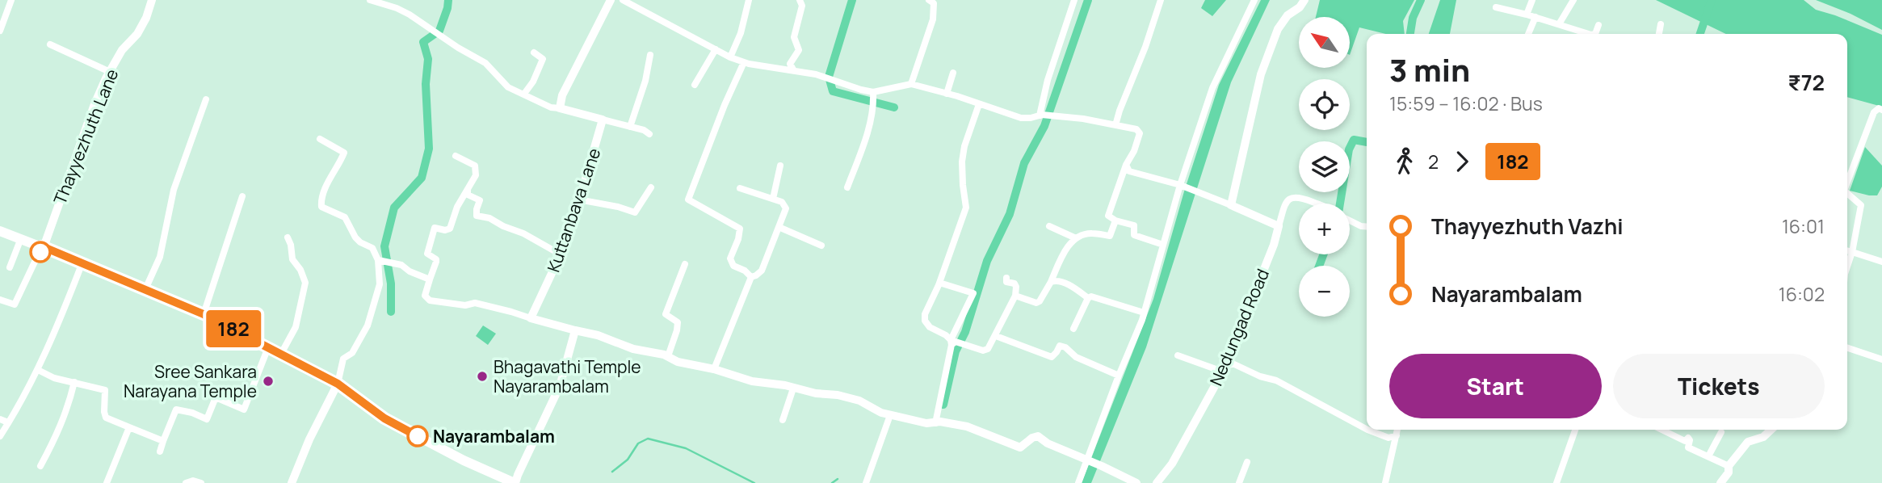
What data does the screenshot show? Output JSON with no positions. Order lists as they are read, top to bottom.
{
  "streets": {
    "street": ["Thayyezhuth Lane", "Kuttanbava Lane", "Nedungad Road"]
  },
  "places": ["Bhagavathi Temple Nayarambalam", "Sree Sankara Narayana Temple", "Nayarambalam"],
  "lines": ["bus line 182"],
  "north": "top left",
  "page": {
    "on_map": "182",
    "map_buttons": ["+", "−"],
    "heading": ["3 min", "15:59 – 16:02 · Bus", "₹72"],
    "legs": ["2", "182"],
    "list": [
      {
        "name": "Thayyezhuth Vazhi",
        "value": "16:01"
      },
      {
        "name": "Nayarambalam",
        "value": "16:02"
      }
    ],
    "buttons": ["Start", "Tickets"]
  }
}
